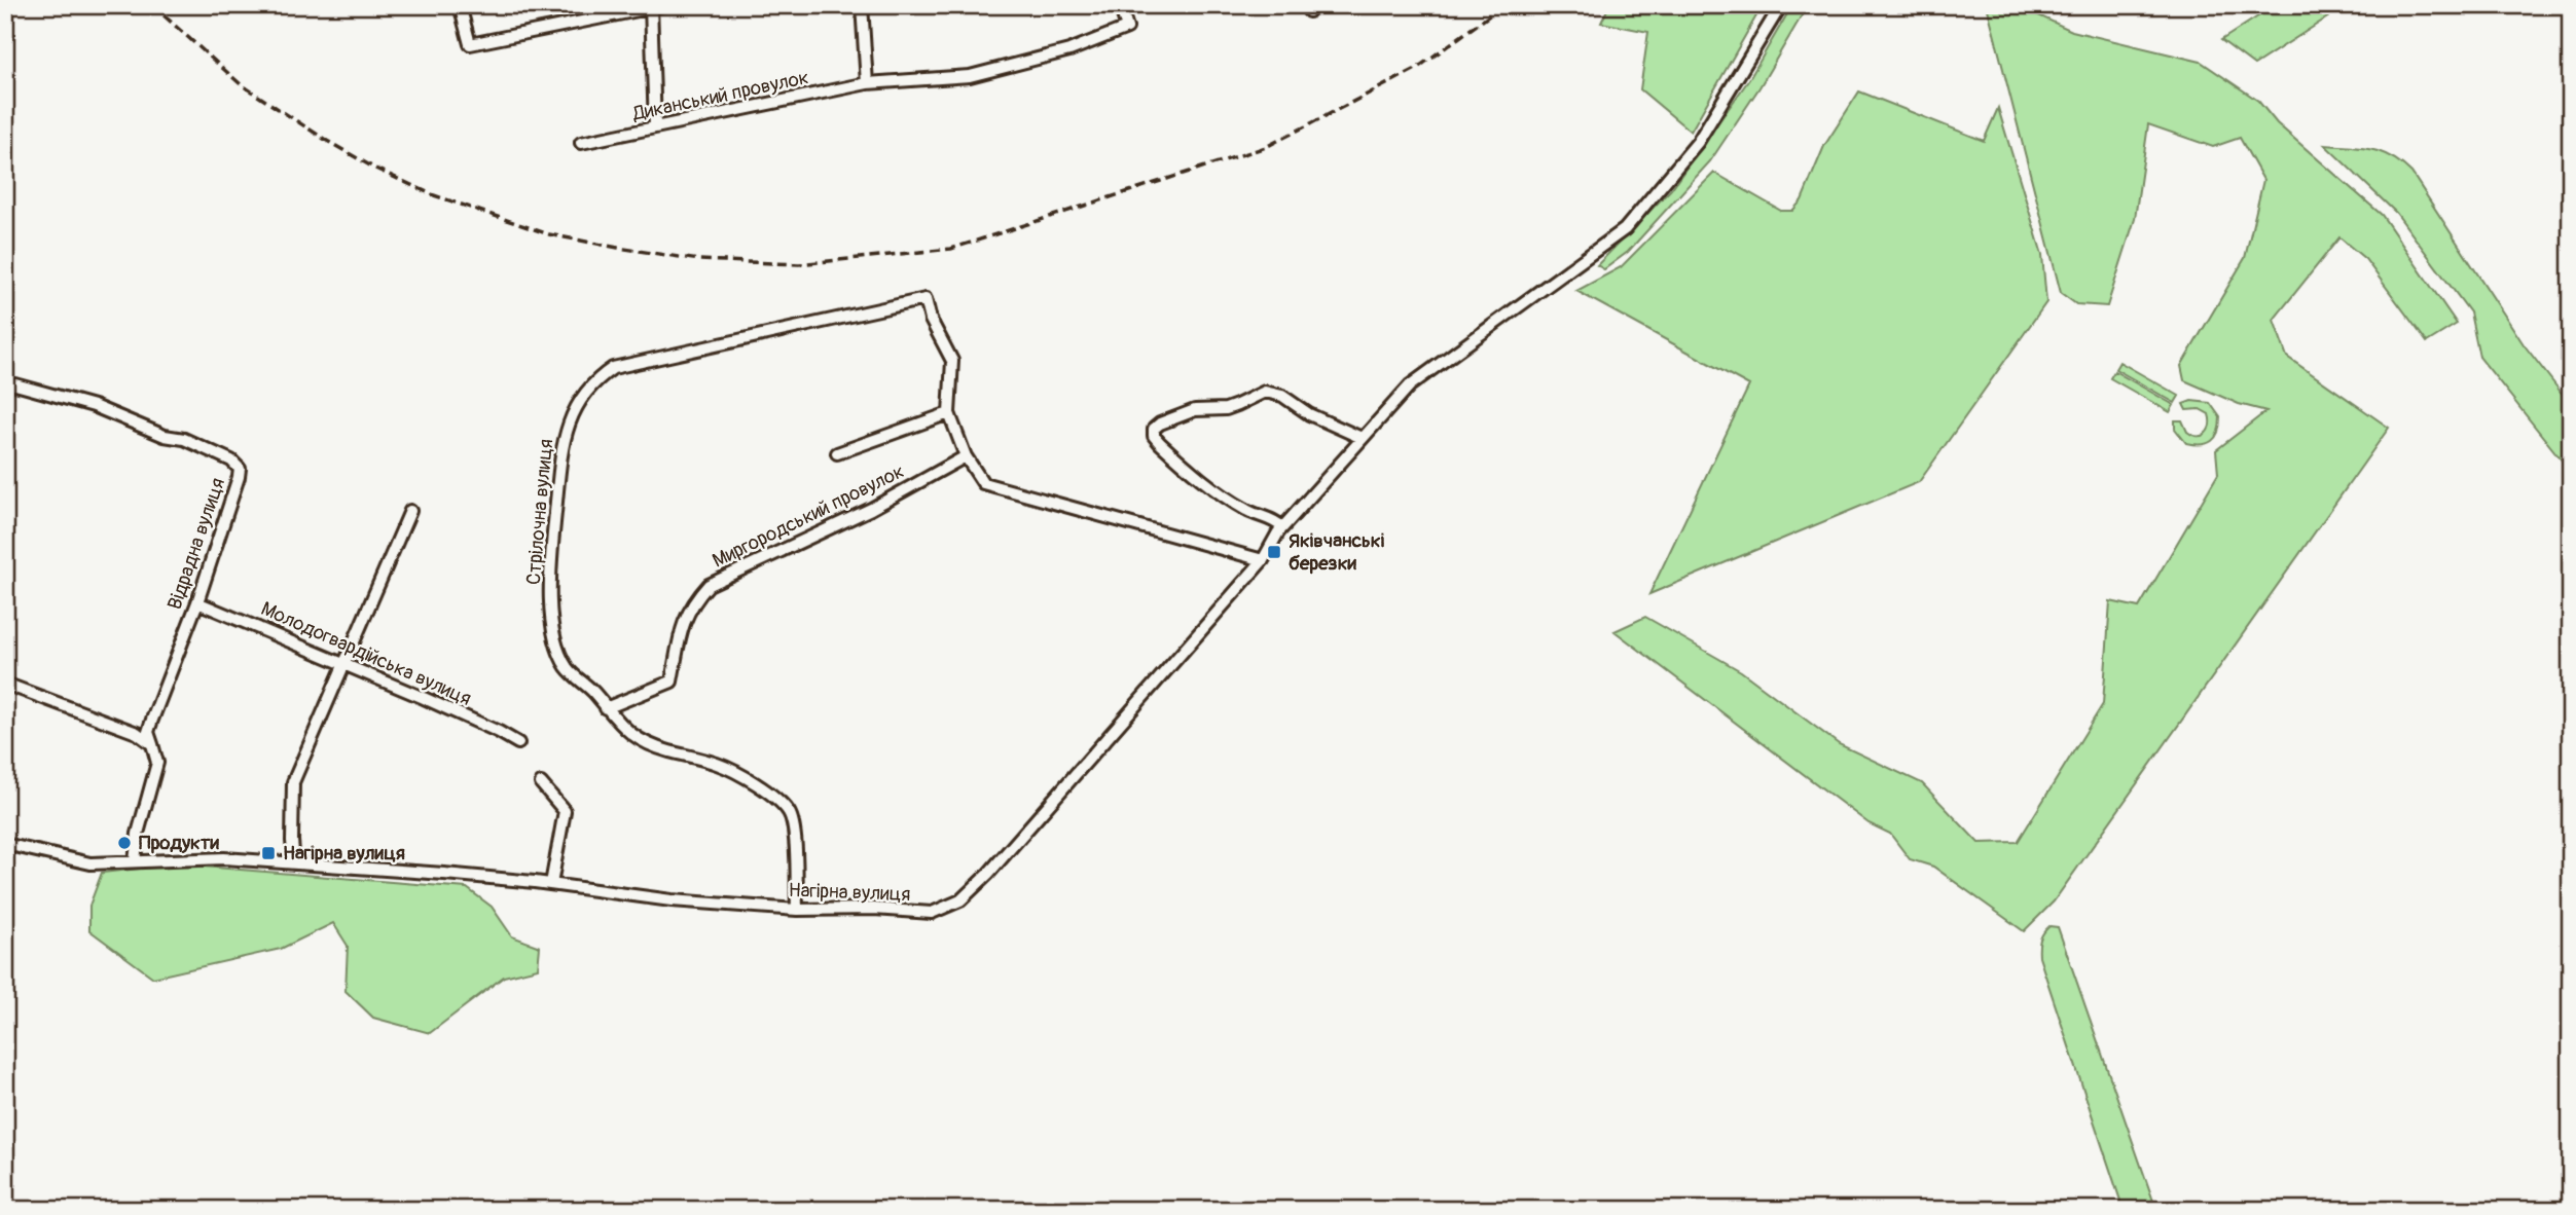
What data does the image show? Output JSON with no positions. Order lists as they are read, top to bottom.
{
  "streets": {
    "street": [
      "Диканський провулок",
      "Стрілочна вулиця",
      "Миргородський провулок",
      "Відрадна вулиця",
      "Молодогвардійська вулиця",
      "Нагірна вулиця"
    ]
  },
  "crossings": [
    ["Стрілочна вулиця", "Миргородський провулок"],
    ["Стрілочна вулиця", "Нагірна вулиця"],
    ["Відрадна вулиця", "Молодогвардійська вулиця"],
    ["Відрадна вулиця", "Нагірна вулиця"]
  ],
  "places": {
    "transit": ["Яківчанські березки", "Нагірна вулиця"],
    "other": ["Продукти"]
  }
}
